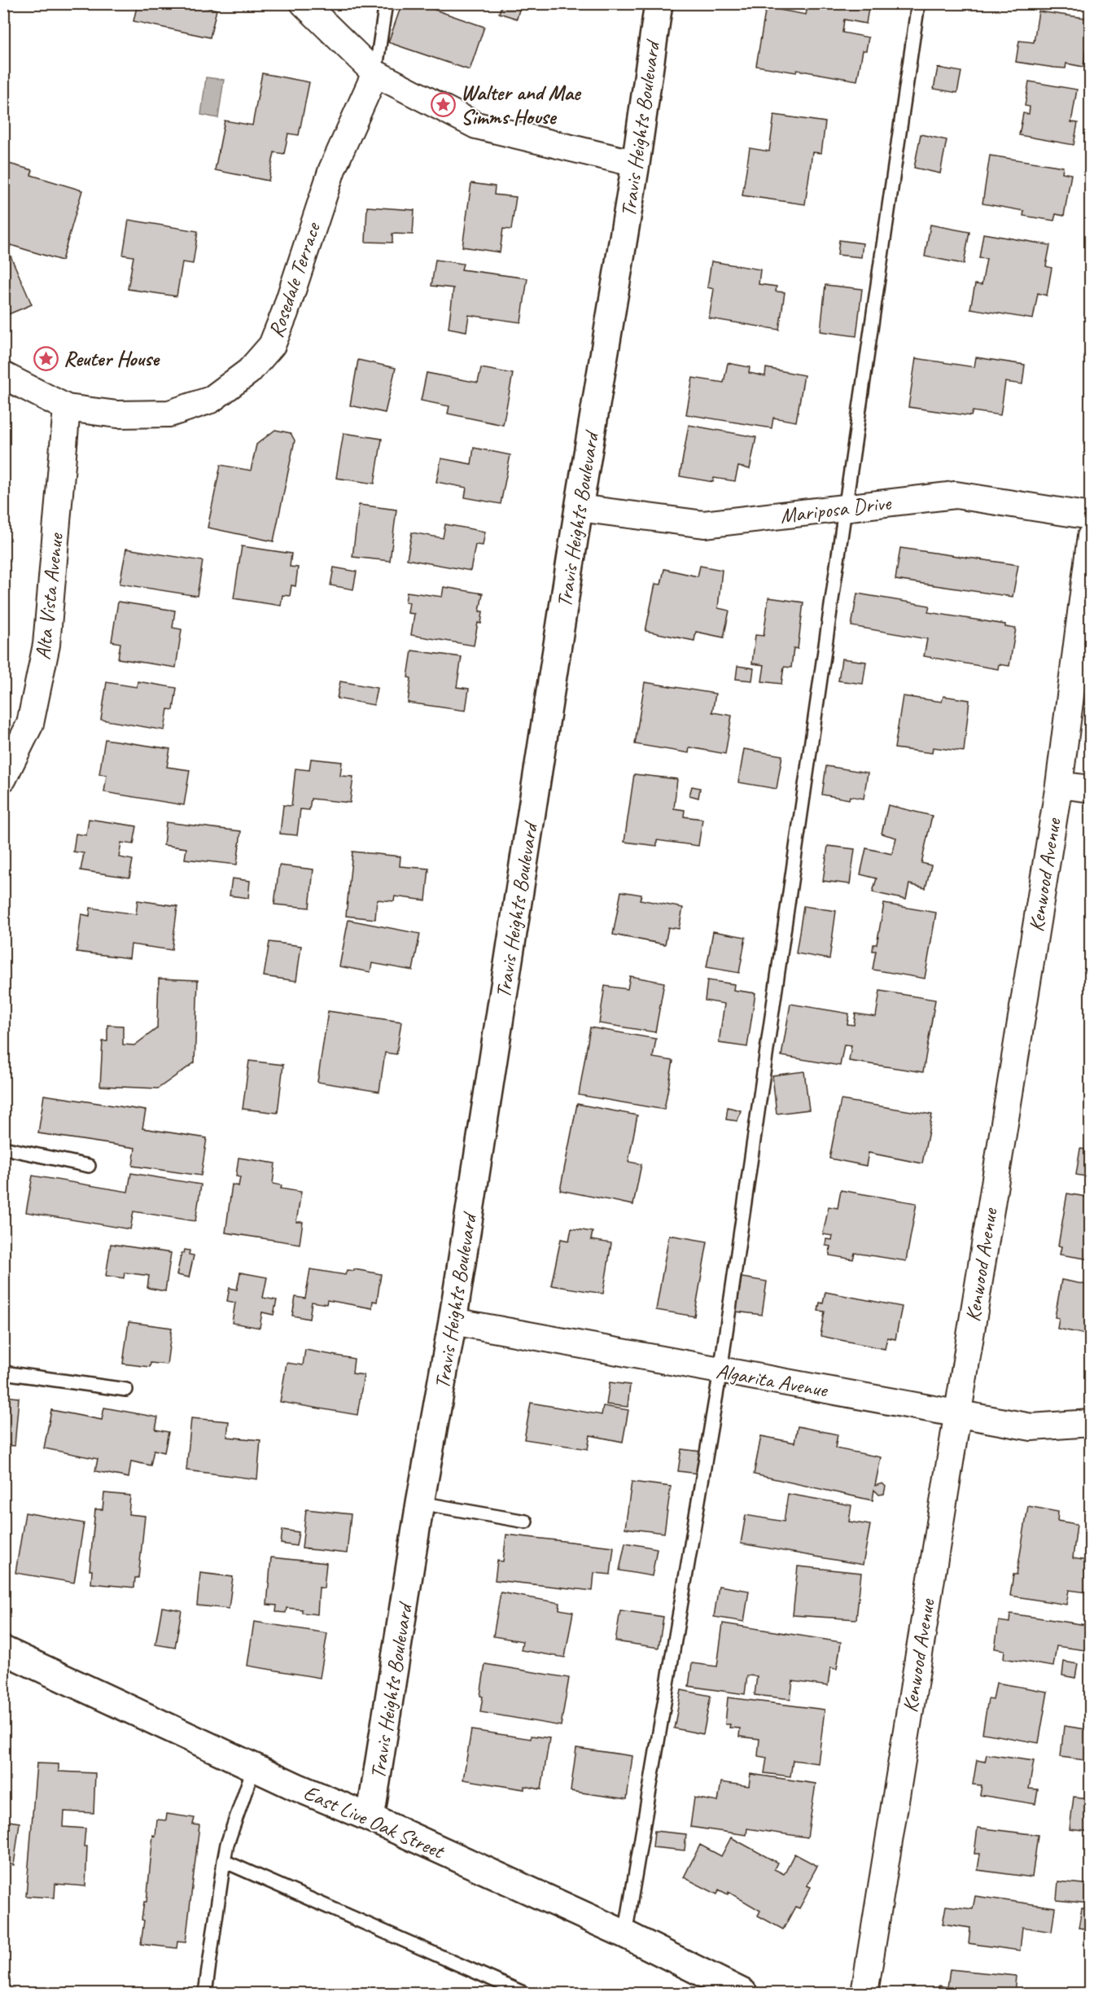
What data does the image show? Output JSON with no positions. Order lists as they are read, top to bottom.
{
  "streets": {
    "street": [
      "Travis Heights Boulevard",
      "Rosedale Terrace",
      "Mariposa Drive",
      "Alta Vista Avenue",
      "Kenwood Avenue",
      "Algarita Avenue",
      "East Live Oak Street"
    ]
  },
  "crossings": [
    ["Travis Heights Boulevard", "Mariposa Drive"],
    ["Travis Heights Boulevard", "Algarita Avenue"],
    ["Travis Heights Boulevard", "East Live Oak Street"],
    ["Rosedale Terrace", "Alta Vista Avenue"],
    ["Kenwood Avenue", "Algarita Avenue"]
  ],
  "places": {
    "place": ["Walter and Mae Simms House", "Reuter House"]
  }
}
